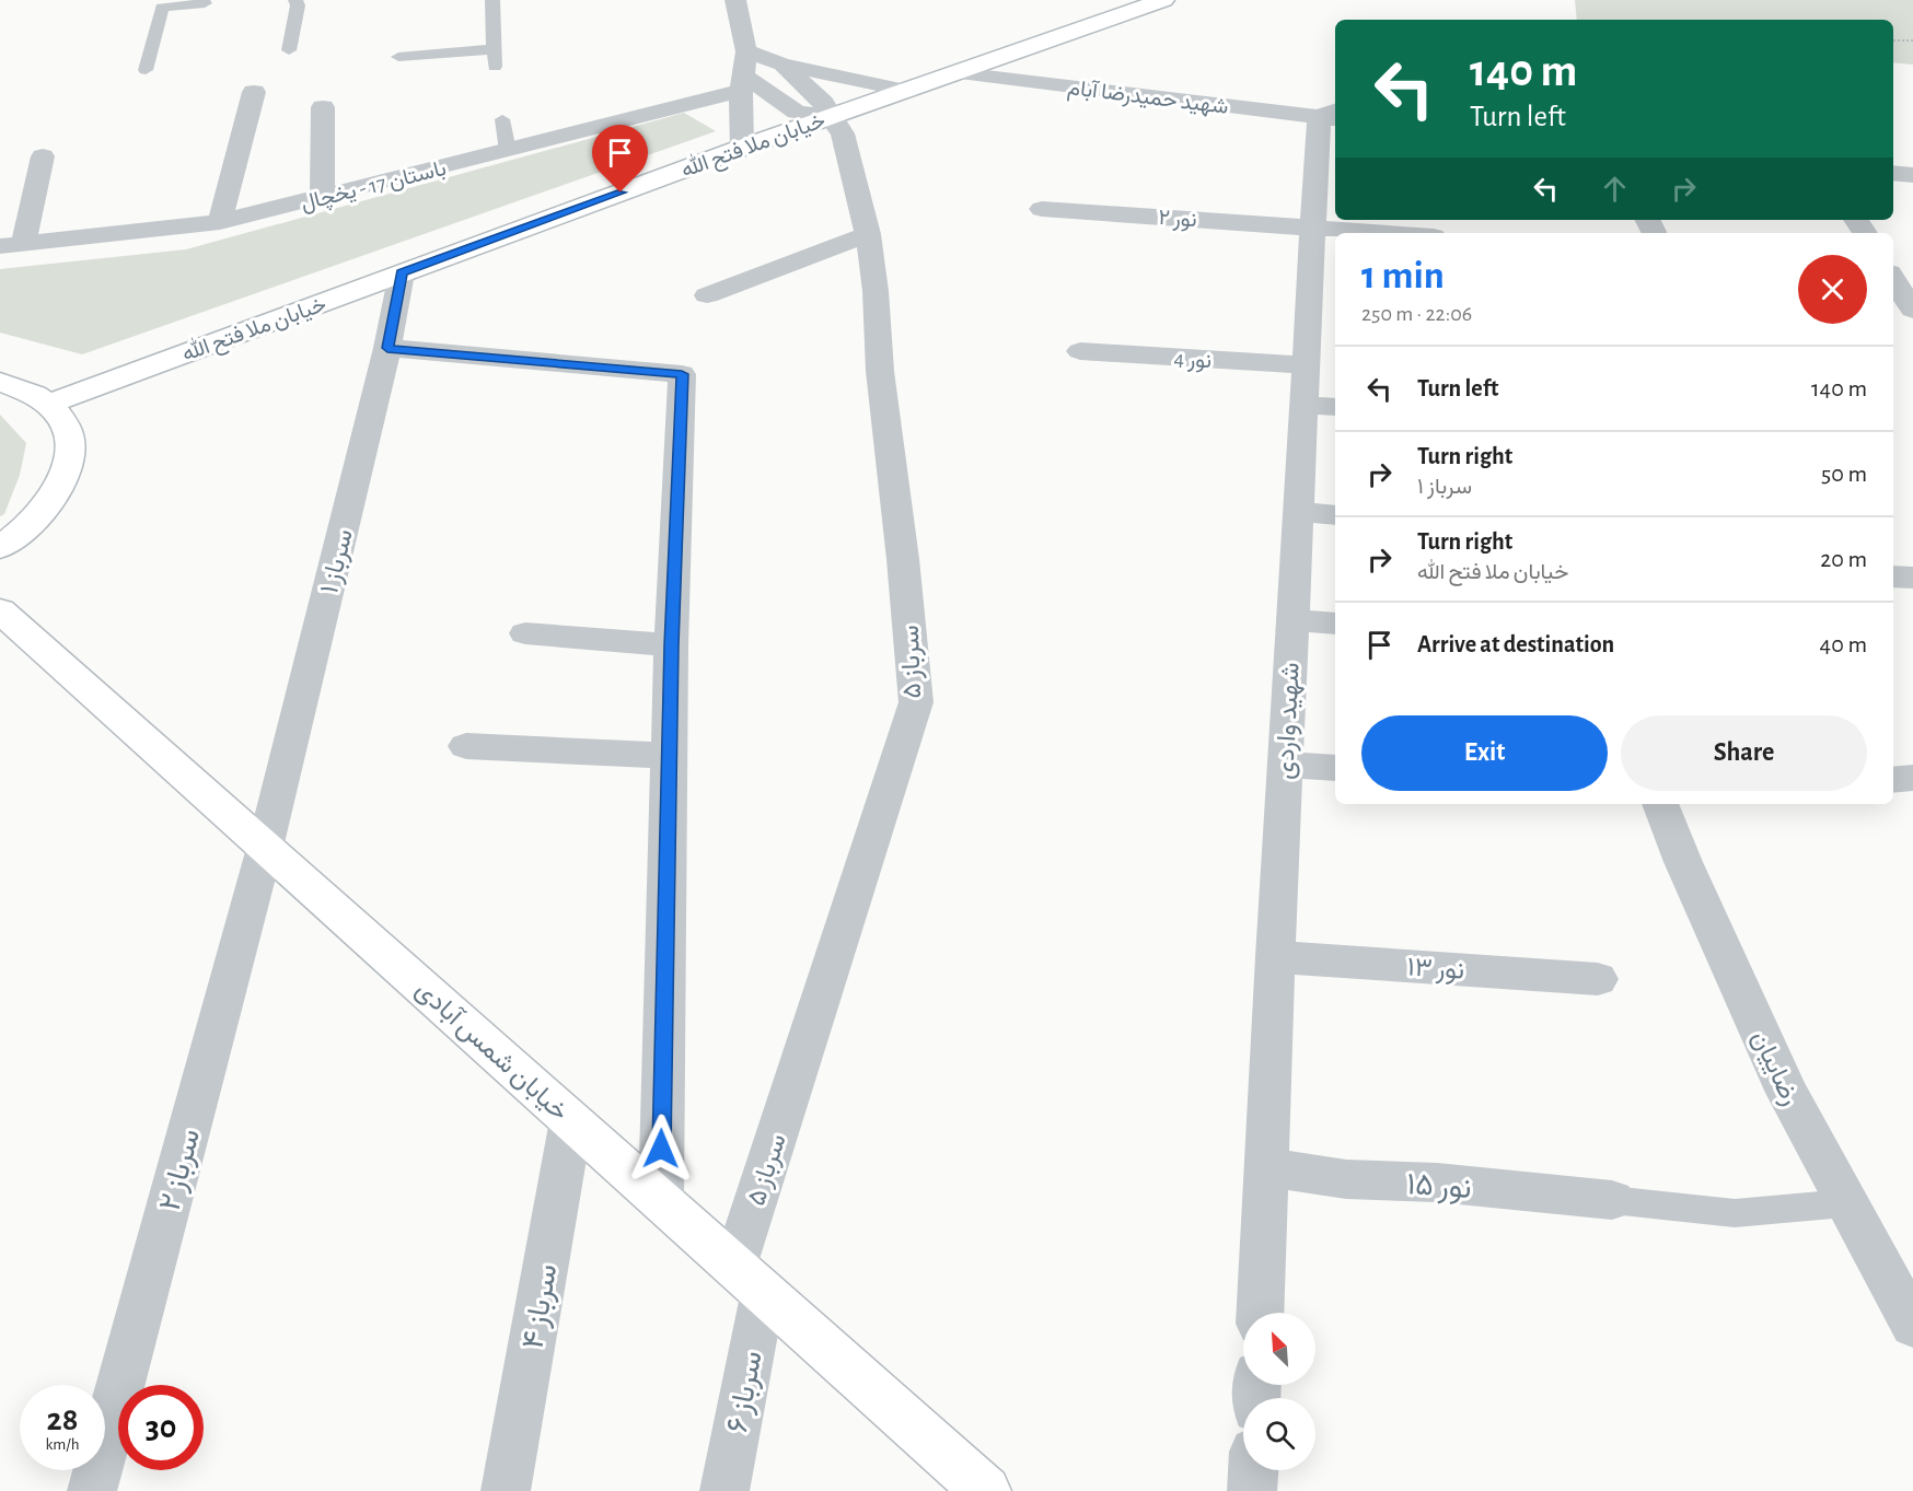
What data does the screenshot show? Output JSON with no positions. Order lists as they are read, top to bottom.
{
  "streets": {
    "main road": ["خیابان ملا فتح الله", "خیابان شمس آبادی"],
    "street": [
      "شهید حمیدرضا آبام",
      "باستان 17 - یخچال",
      "نور ۲",
      "نور 4",
      "سرباز ۱",
      "سرباز ۵",
      "شهید واردی",
      "نور ۱۳",
      "رضاییان",
      "سرباز ۲",
      "نور ۱۵",
      "سرباز ۴",
      "سرباز ۶"
    ]
  },
  "crossings": [
    ["شهید حمیدرضا آبام", "خیابان ملا فتح الله"],
    ["شهید حمیدرضا آبام", "شهید واردی"],
    ["خیابان ملا فتح الله", "سرباز ۱"],
    ["خیابان ملا فتح الله", "سرباز ۵"],
    ["نور ۲", "شهید واردی"],
    ["نور 4", "شهید واردی"],
    ["سرباز ۱", "خیابان شمس آبادی"],
    ["سرباز ۱", "سرباز ۲"],
    ["سرباز ۵", "خیابان شمس آبادی"],
    ["سرباز ۵", "سرباز ۶"],
    ["شهید واردی", "نور ۱۳"],
    ["شهید واردی", "نور ۱۵"],
    ["خیابان شمس آبادی", "سرباز ۲"],
    ["خیابان شمس آبادی", "سرباز ۴"],
    ["خیابان شمس آبادی", "سرباز ۶"]
  ],
  "north": "top left",
  "page": {
    "turn": ["140 m", "Turn left"],
    "heading": ["1 min", "250 m · 22:06"],
    "list": [
      {
        "name": "Turn left",
        "value": "140 m"
      },
      {
        "name": "Turn right",
        "note": "سرباز ۱",
        "value": "50 m"
      },
      {
        "name": "Turn right",
        "note": "خیابان ملا فتح الله",
        "value": "20 m"
      },
      {
        "name": "Arrive at destination",
        "value": "40 m"
      }
    ],
    "buttons": ["Exit", "Share"],
    "speed": "28 km/h",
    "limit": "30"
  }
}
